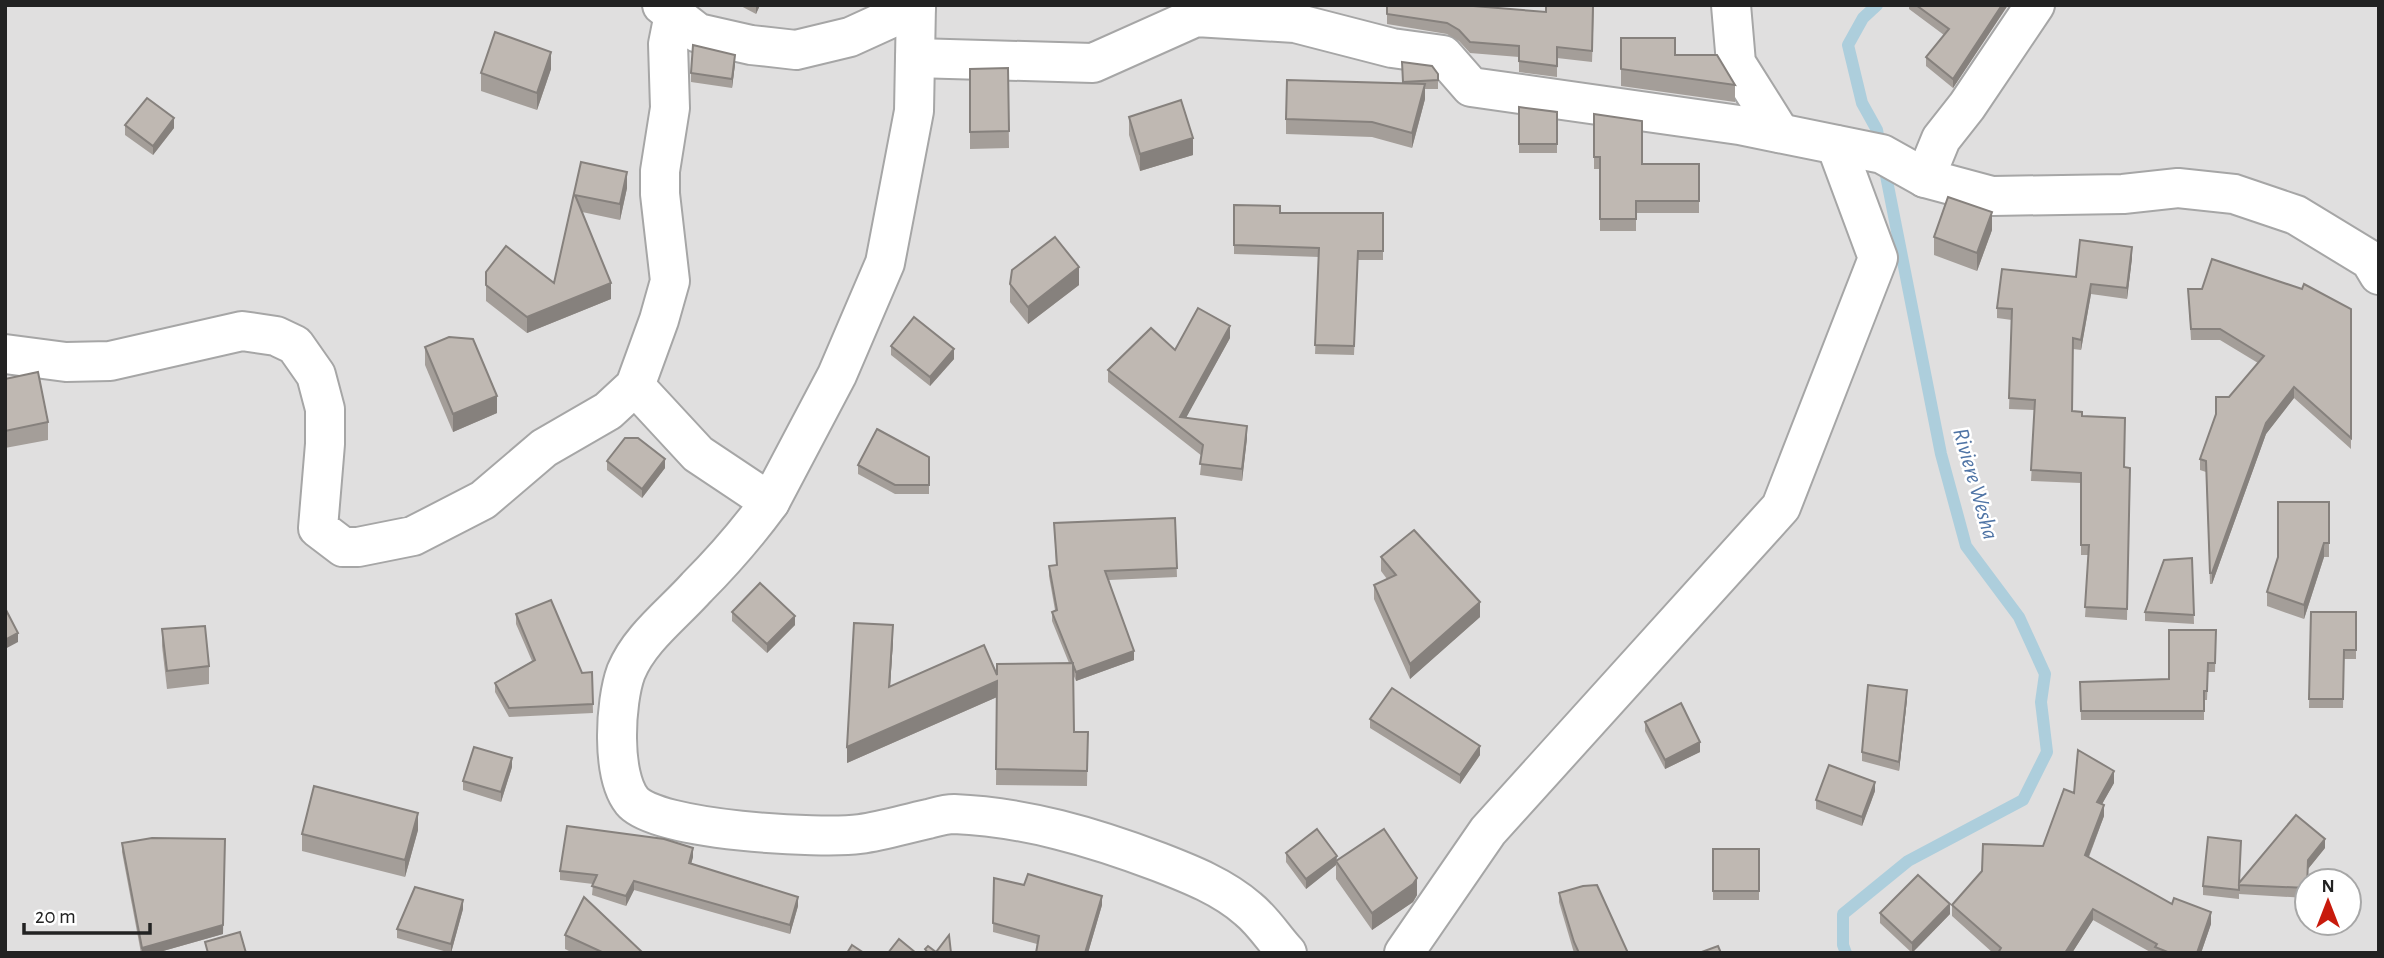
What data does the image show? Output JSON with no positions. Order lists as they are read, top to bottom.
{
  "water": ["Riviere Wesha"],
  "scale_bar": "20 m",
  "north": "top"
}
